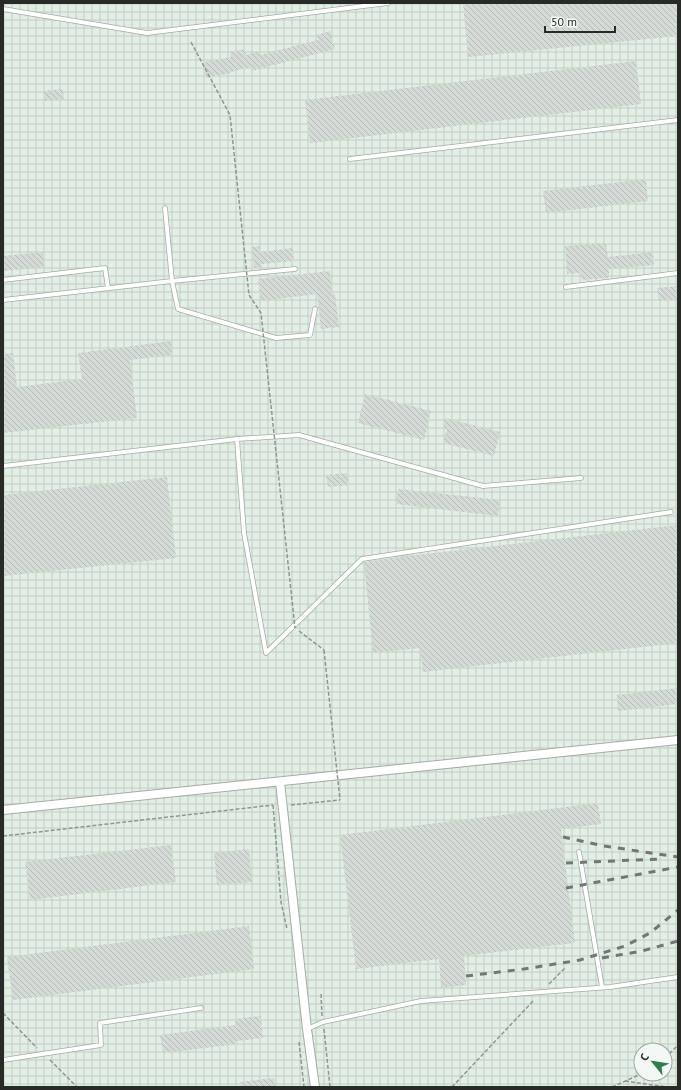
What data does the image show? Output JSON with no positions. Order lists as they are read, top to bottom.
{
  "scale_bar": "50 m",
  "north": "top left"
}
